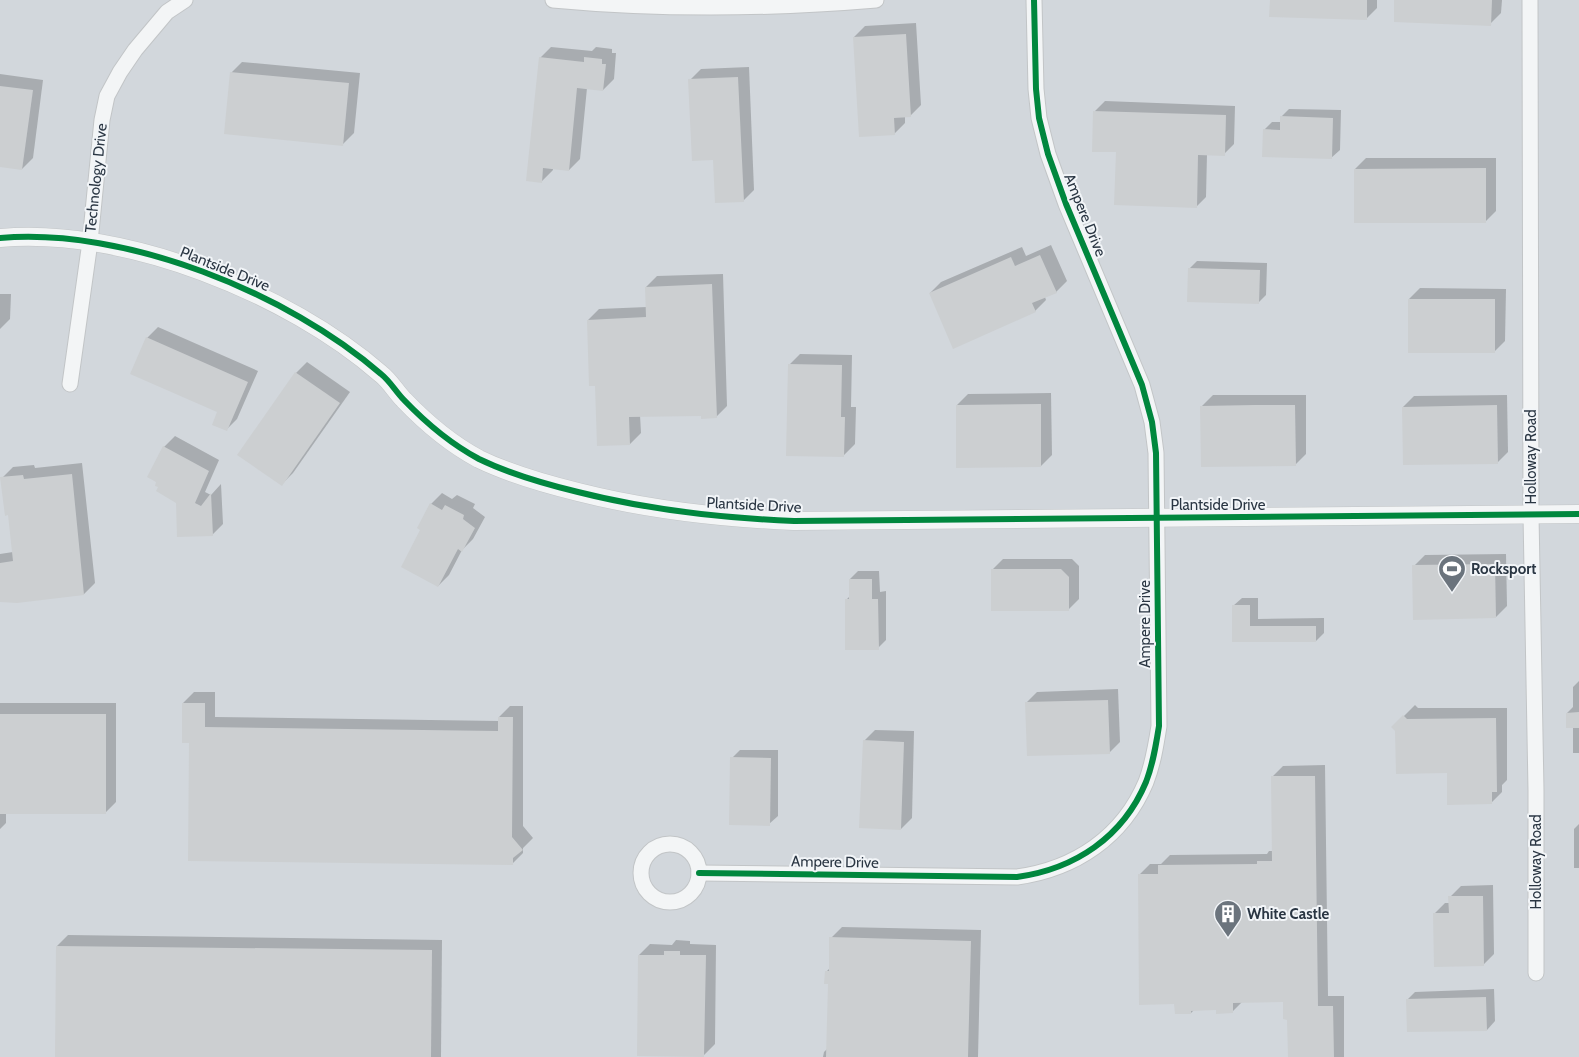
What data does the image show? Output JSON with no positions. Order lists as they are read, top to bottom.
{
  "streets": {
    "street": [
      "Technology Drive",
      "Ampere Drive",
      "Plantside Drive",
      "Holloway Road"
    ]
  },
  "crossings": [
    ["Technology Drive", "Plantside Drive"],
    ["Ampere Drive", "Plantside Drive"],
    ["Plantside Drive", "Holloway Road"]
  ],
  "places": {
    "sports": ["Rocksport"],
    "building": ["White Castle"]
  }
}
